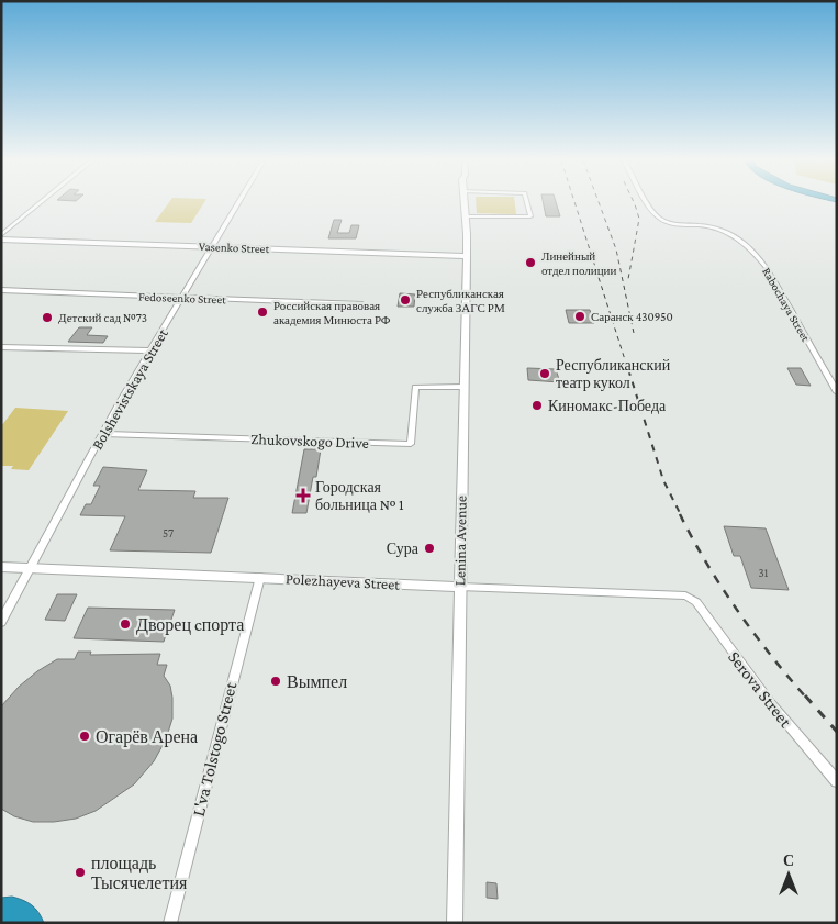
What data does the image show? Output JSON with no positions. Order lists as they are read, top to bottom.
{
  "streets": {
    "main road": ["Vasenko Street", "Lenina Avenue", "Polezhayeva Street"],
    "street": [
      "Fedoseenko Street",
      "Rabochaya Street",
      "Bolshevistskaya Street",
      "Zhukovskogo Drive",
      "Serova Street",
      "L'va Tolstogo Street"
    ]
  },
  "crossings": [
    ["Vasenko Street", "Bolshevistskaya Street"],
    ["Vasenko Street", "Lenina Avenue"],
    ["Fedoseenko Street", "Bolshevistskaya Street"],
    ["Bolshevistskaya Street", "Zhukovskogo Drive"],
    ["Bolshevistskaya Street", "Polezhayeva Street"],
    ["Zhukovskogo Drive", "Lenina Avenue"],
    ["Lenina Avenue", "Polezhayeva Street"],
    ["Polezhayeva Street", "Serova Street"],
    ["Polezhayeva Street", "L'va Tolstogo Street"]
  ],
  "places": {
    "other": [
      "Линейный отдел полиции",
      "Республиканская служба ЗАГС РМ",
      "Российская правовая академия Минюста РФ",
      "Саранск 430950",
      "Детский сад №73",
      "Республиканский театр кукол",
      "Киномакс-Победа",
      "Сура",
      "Дворец cпорта",
      "Вымпел",
      "Огарёв Арена",
      "площадь Тысячелетия"
    ],
    "health": ["Городская больница № 1"]
  },
  "house_numbers": ["57", "31"],
  "north": "top"
}
